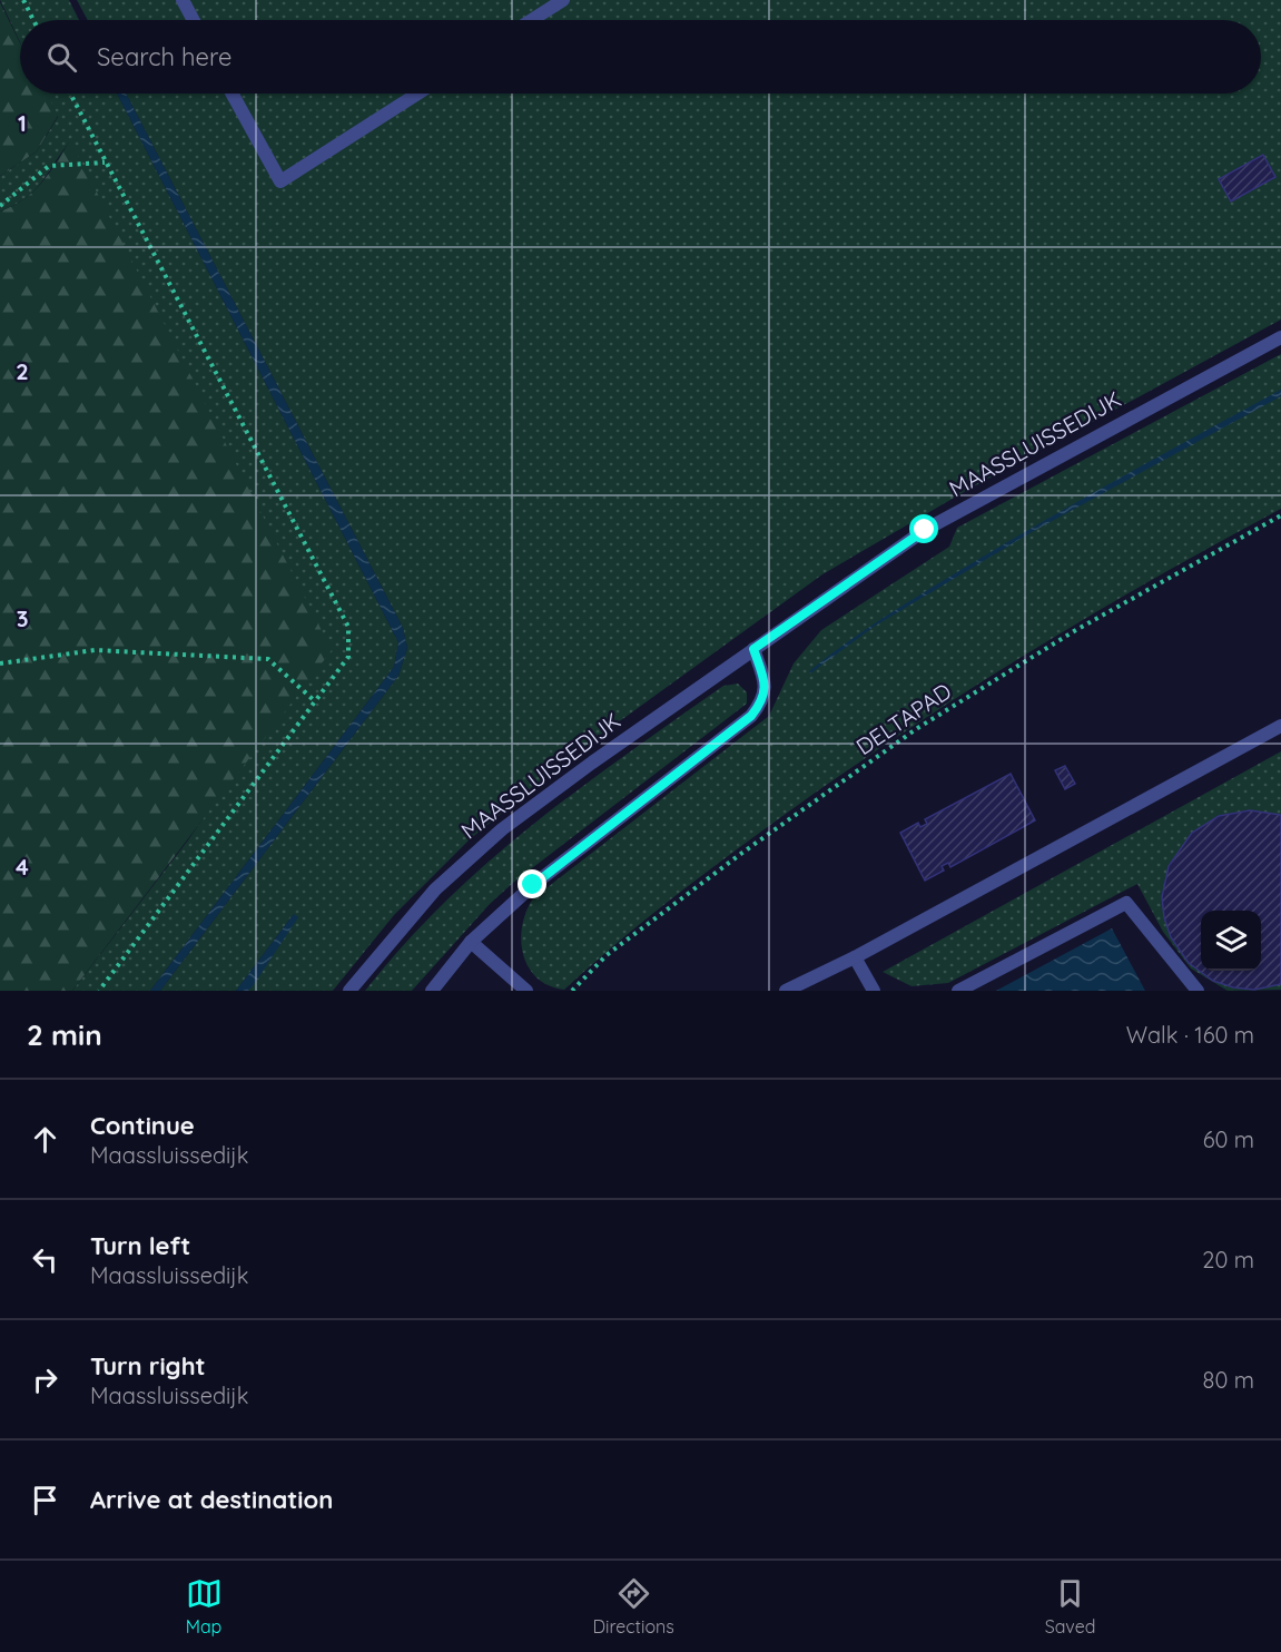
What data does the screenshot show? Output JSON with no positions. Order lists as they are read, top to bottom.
{
  "streets": {
    "street": ["MAASSLUISSEDIJK"],
    "path": ["DELTAPAD"]
  },
  "page": {
    "search": "Search here",
    "heading": ["2 min", "Walk · 160 m"],
    "list": [
      ["Continue", "Maassluissedijk", "60 m"],
      ["Turn left", "Maassluissedijk", "20 m"],
      ["Turn right", "Maassluissedijk", "80 m"],
      "Arrive at destination"
    ],
    "nav": ["Map", "Directions", "Saved"]
  },
  "grid": {
    "rows": [
      "1",
      "2",
      "3",
      "4"
    ]
  }
}
